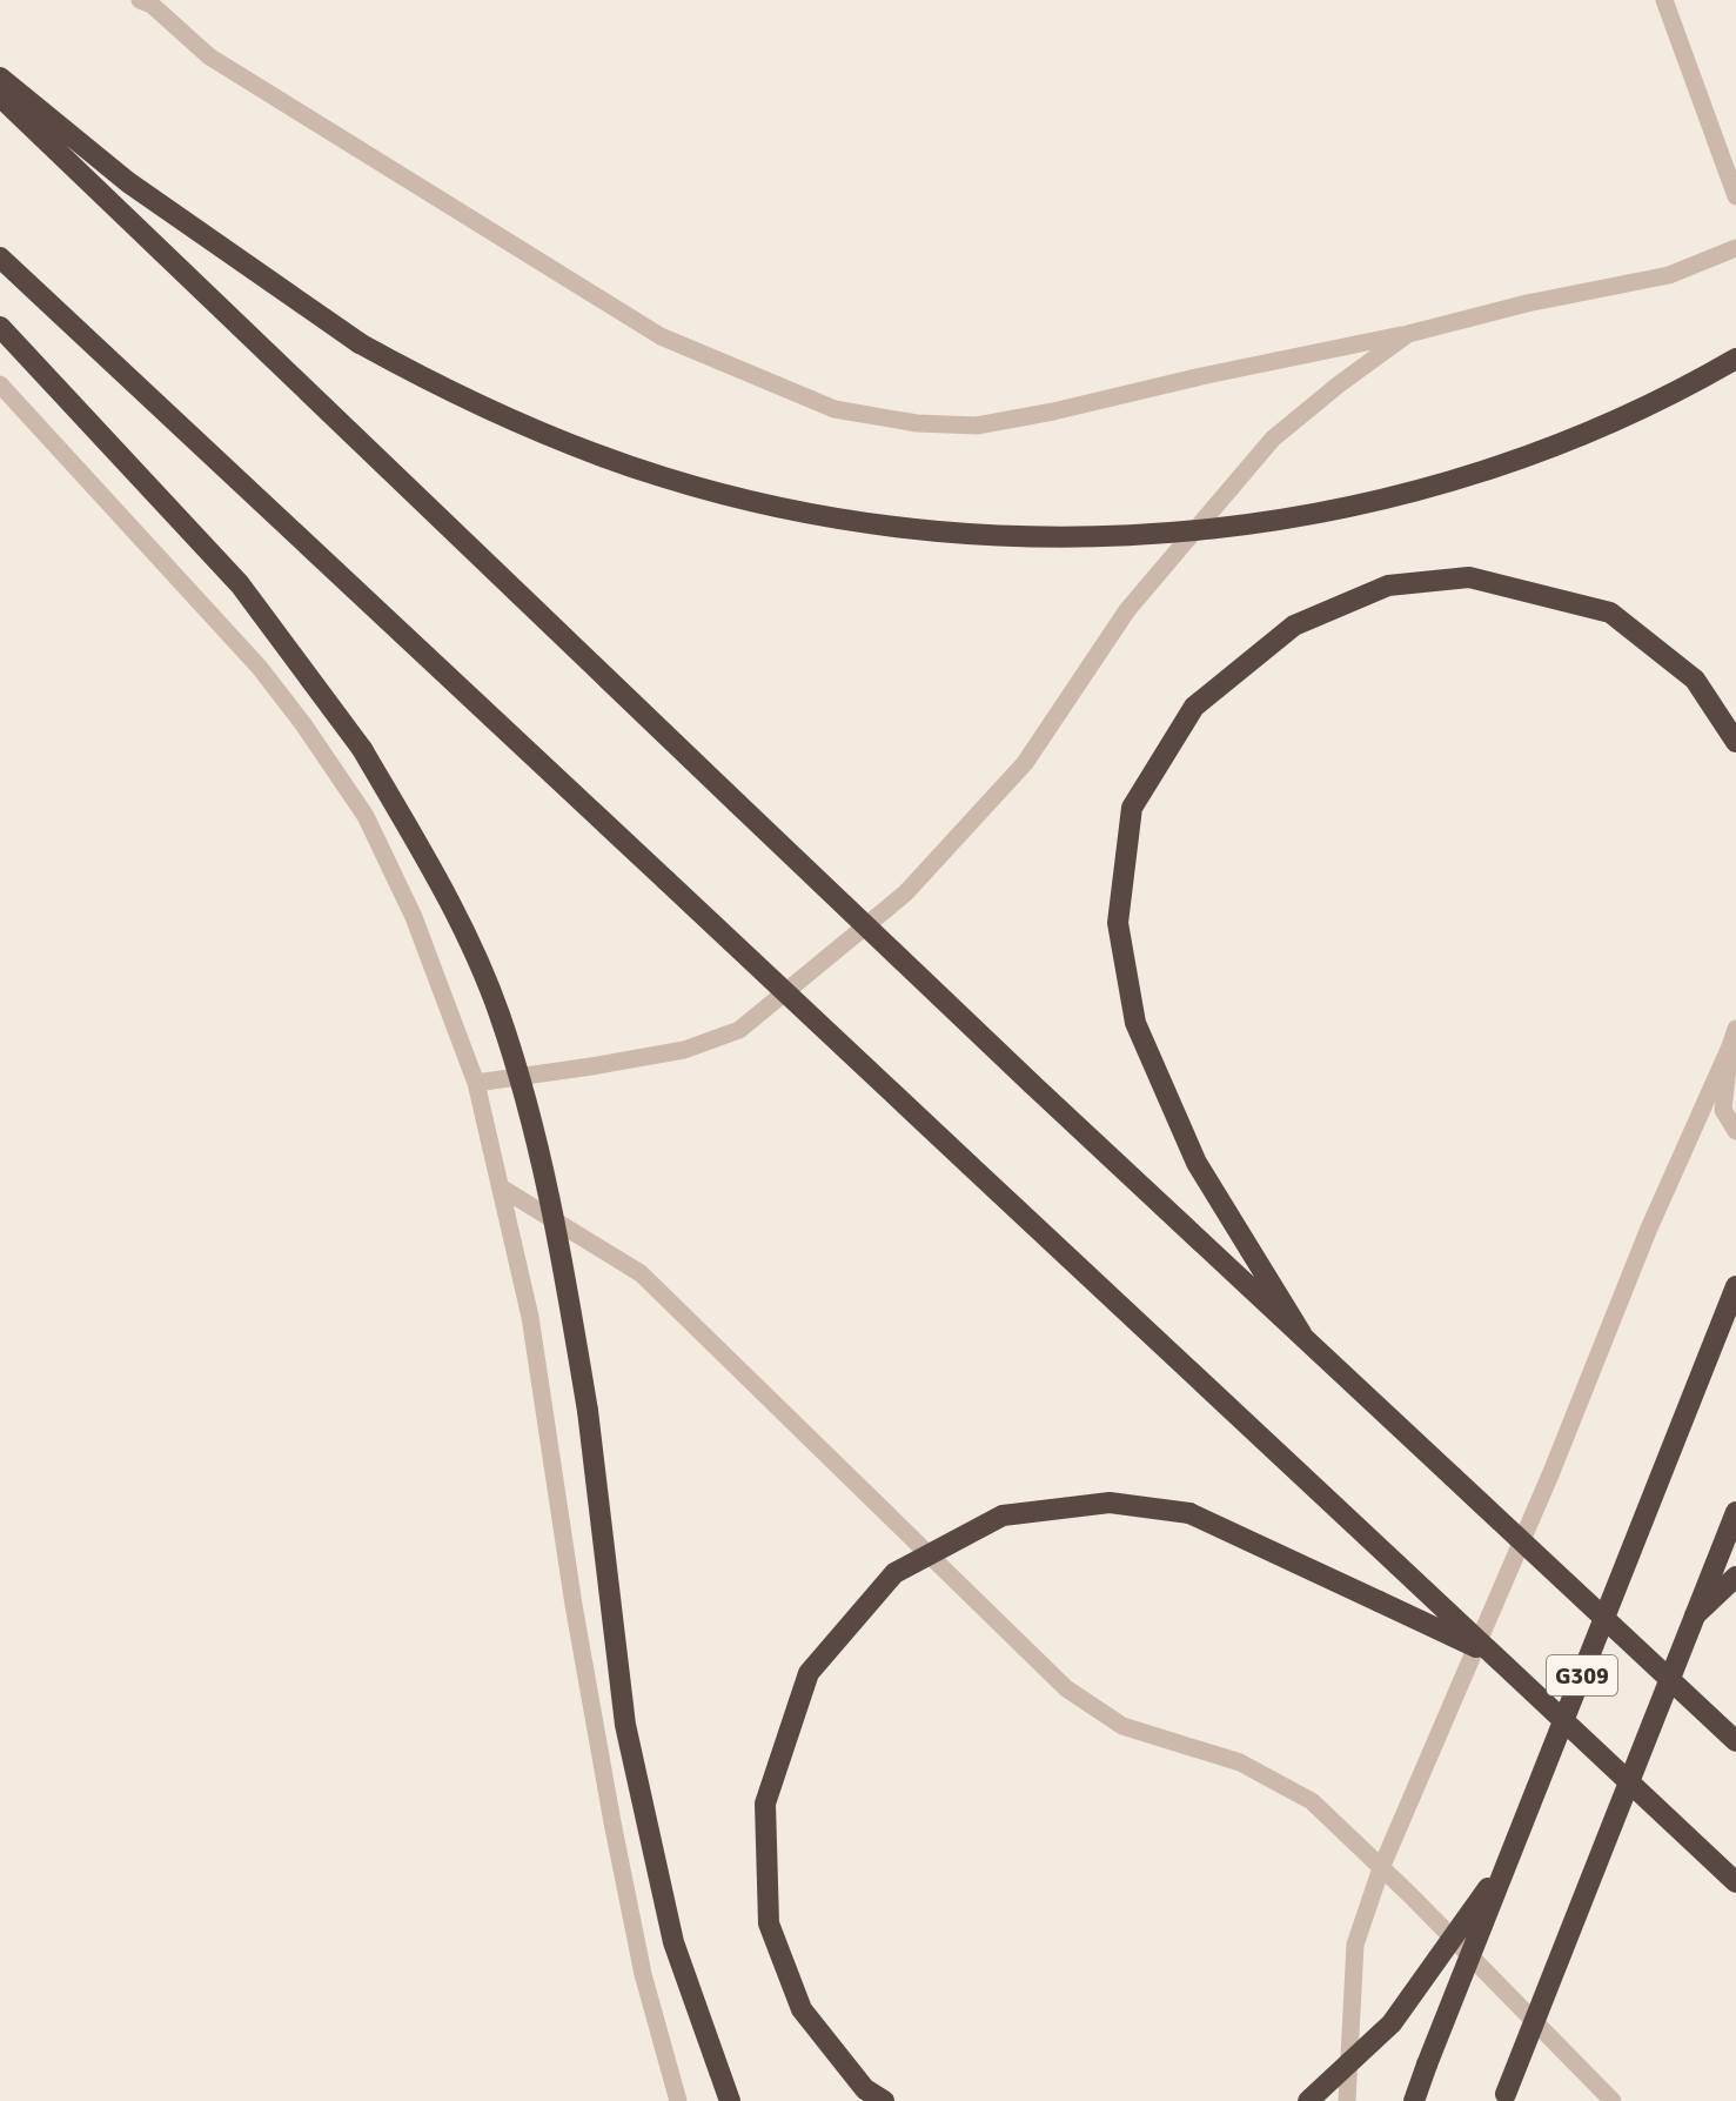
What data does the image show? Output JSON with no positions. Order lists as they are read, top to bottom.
{
  "streets": {
    "highway": ["G309"]
  }
}
